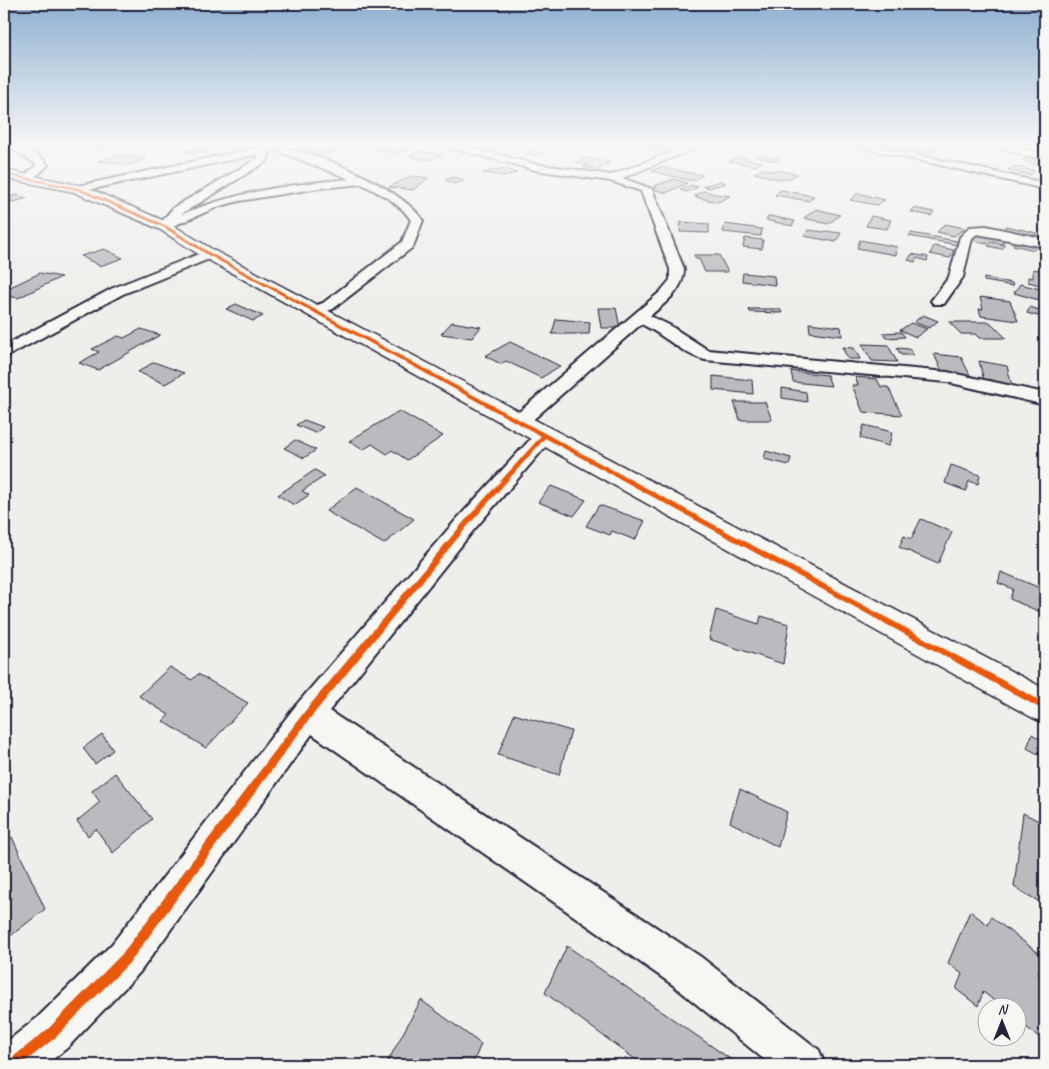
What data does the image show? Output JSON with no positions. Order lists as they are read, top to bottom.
{
  "north": "top"
}
